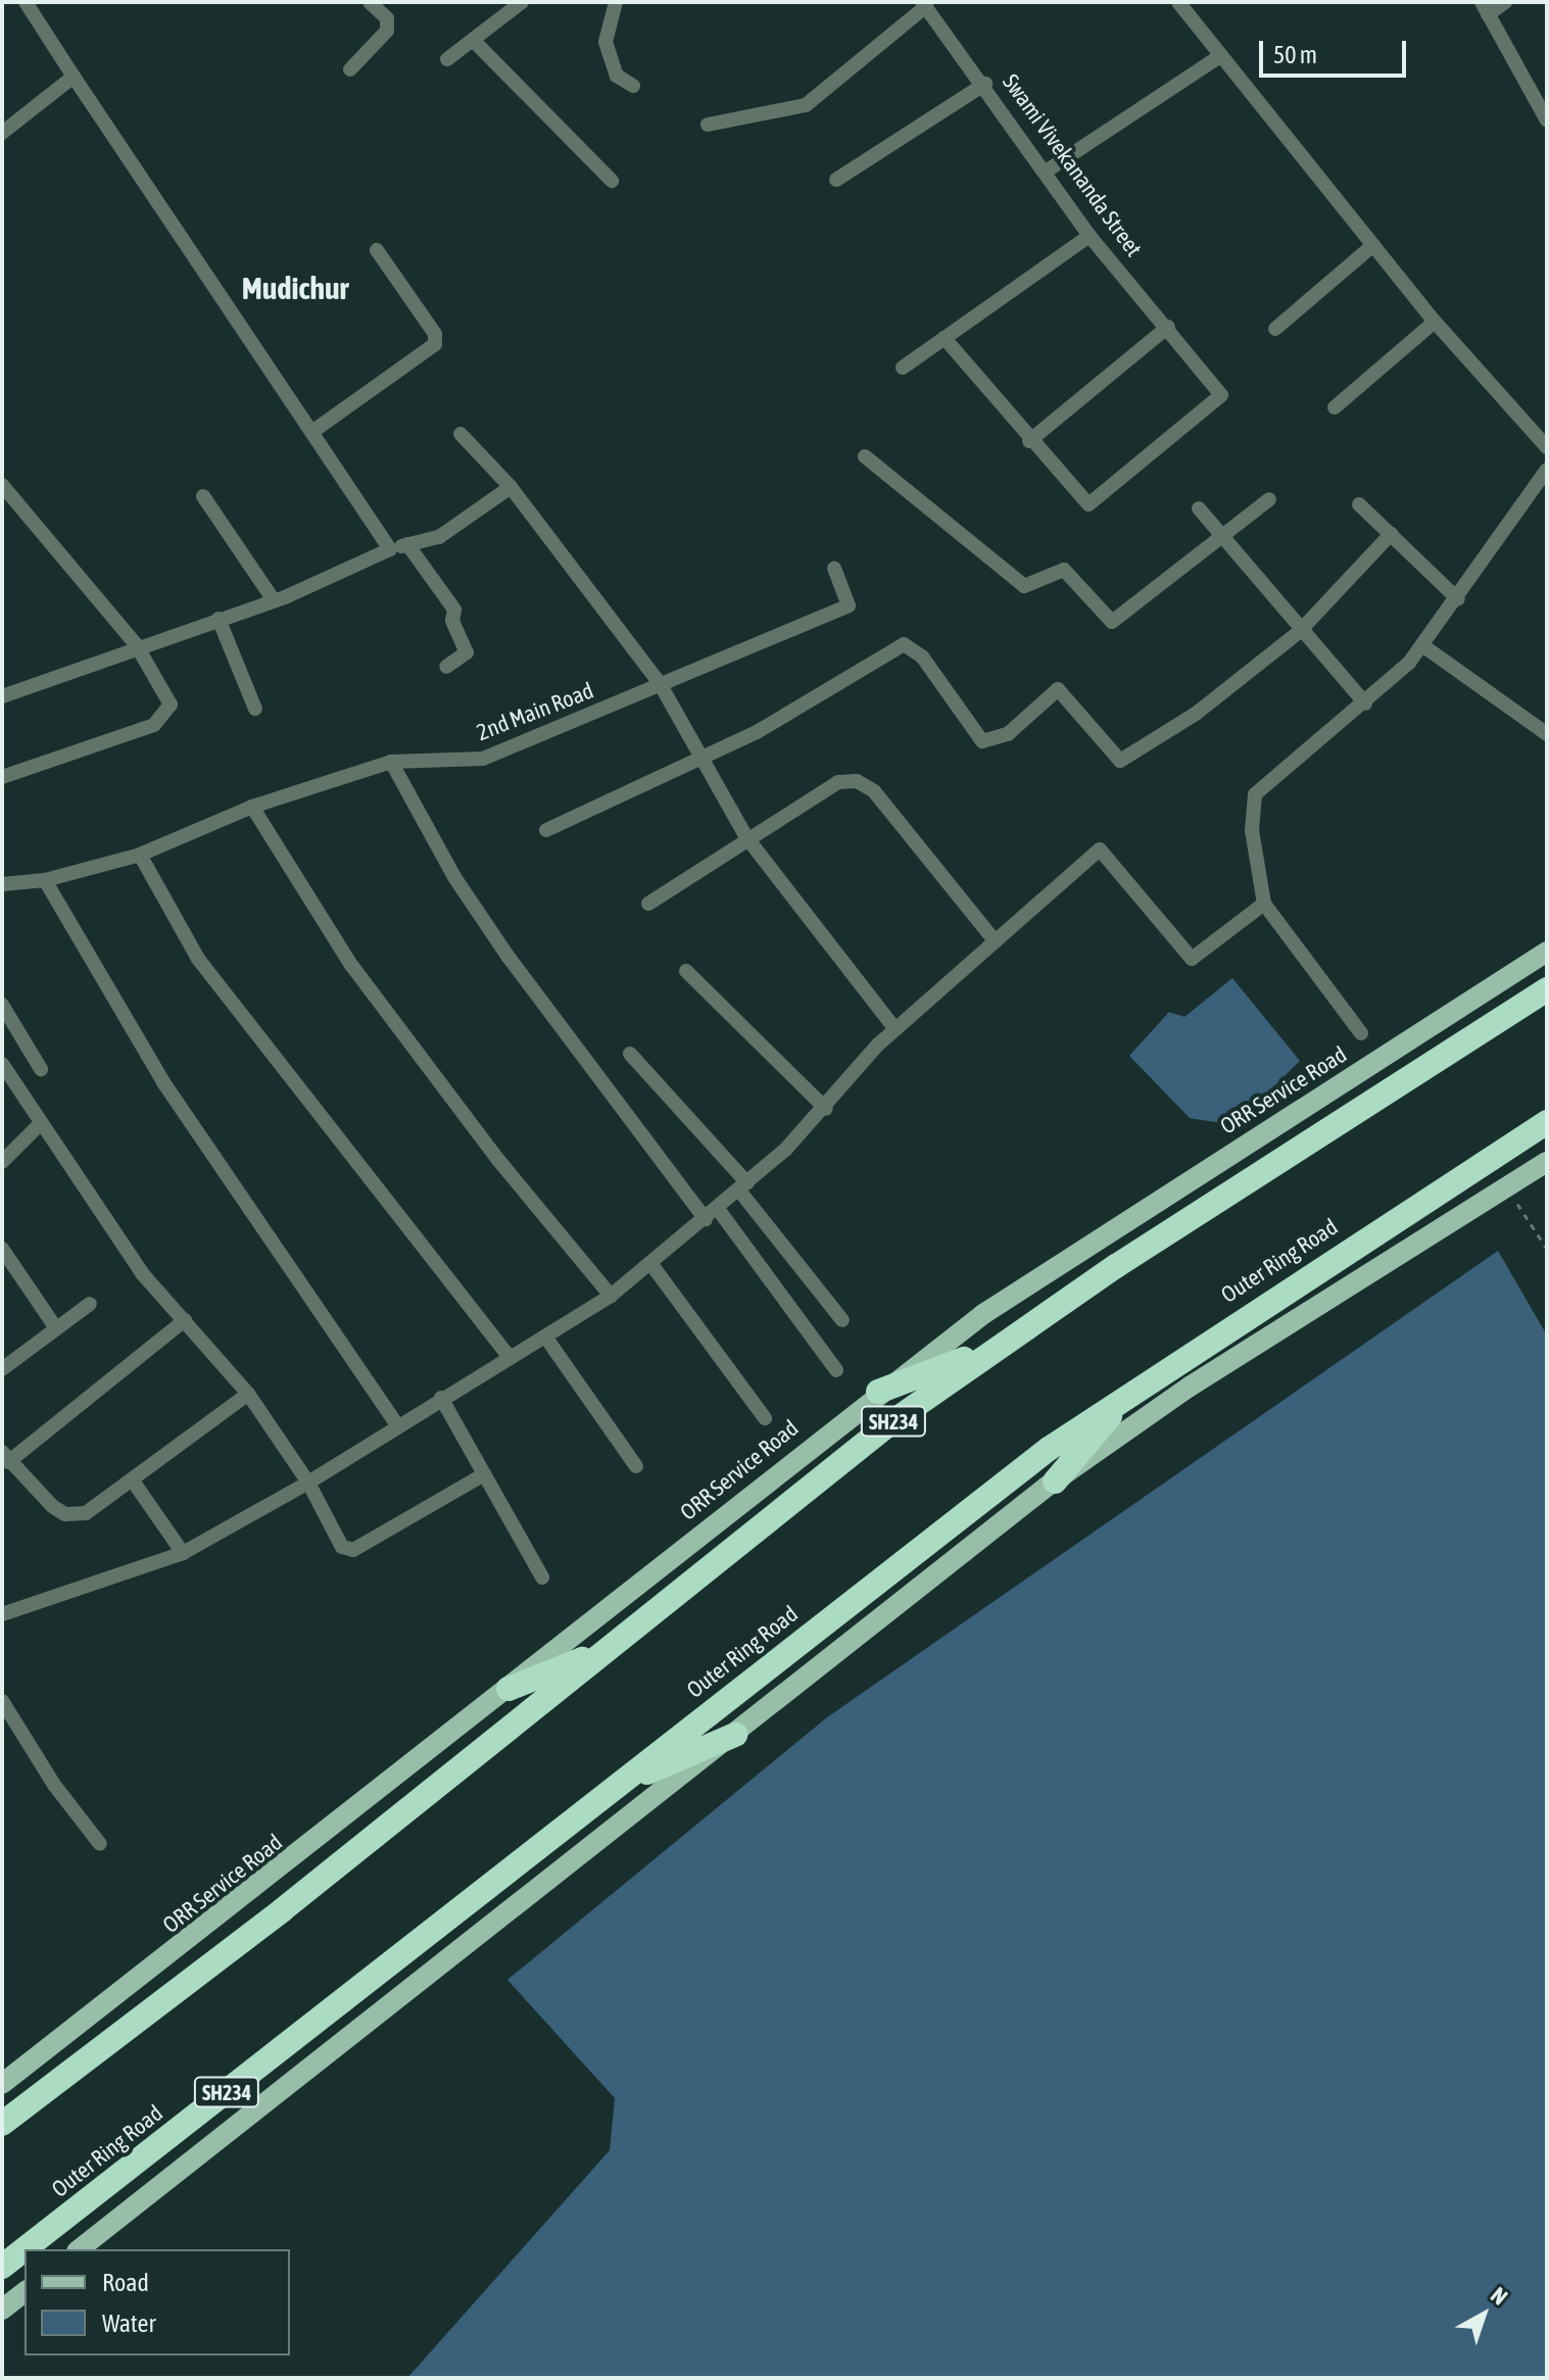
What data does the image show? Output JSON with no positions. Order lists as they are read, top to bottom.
{
  "streets": {
    "highway": ["Outer Ring Road", "SH234"],
    "main road": ["ORR Service Road"],
    "street": ["Swami Vivekananda Street", "2nd Main Road"]
  },
  "districts": ["Mudichur"],
  "legend": ["Road", "Water"],
  "scale_bar": "50 m",
  "north": "top right"
}
